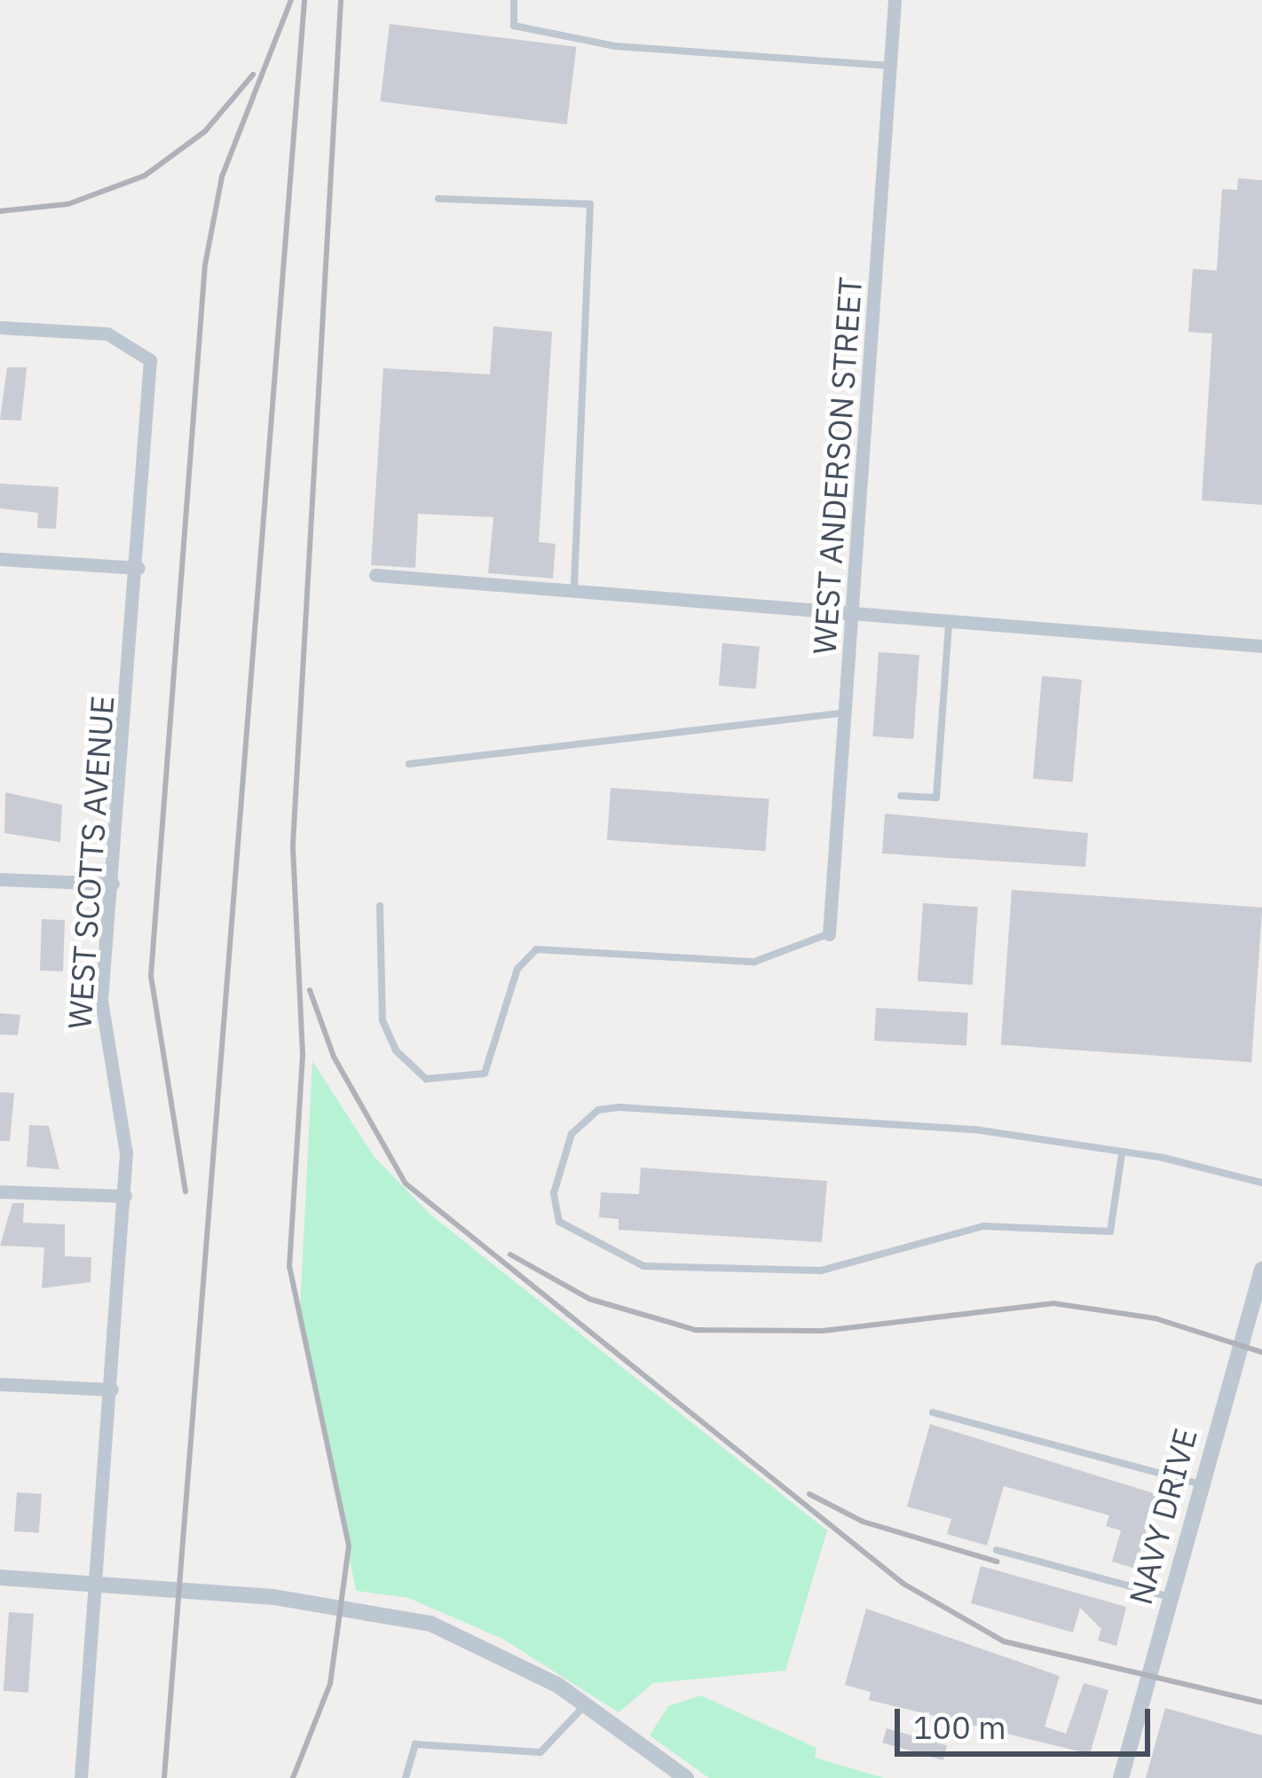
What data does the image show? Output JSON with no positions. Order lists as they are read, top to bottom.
{
  "streets": {
    "street": ["WEST ANDERSON STREET", "WEST SCOTTS AVENUE", "NAVY DRIVE"]
  },
  "scale_bar": "100 m"
}
